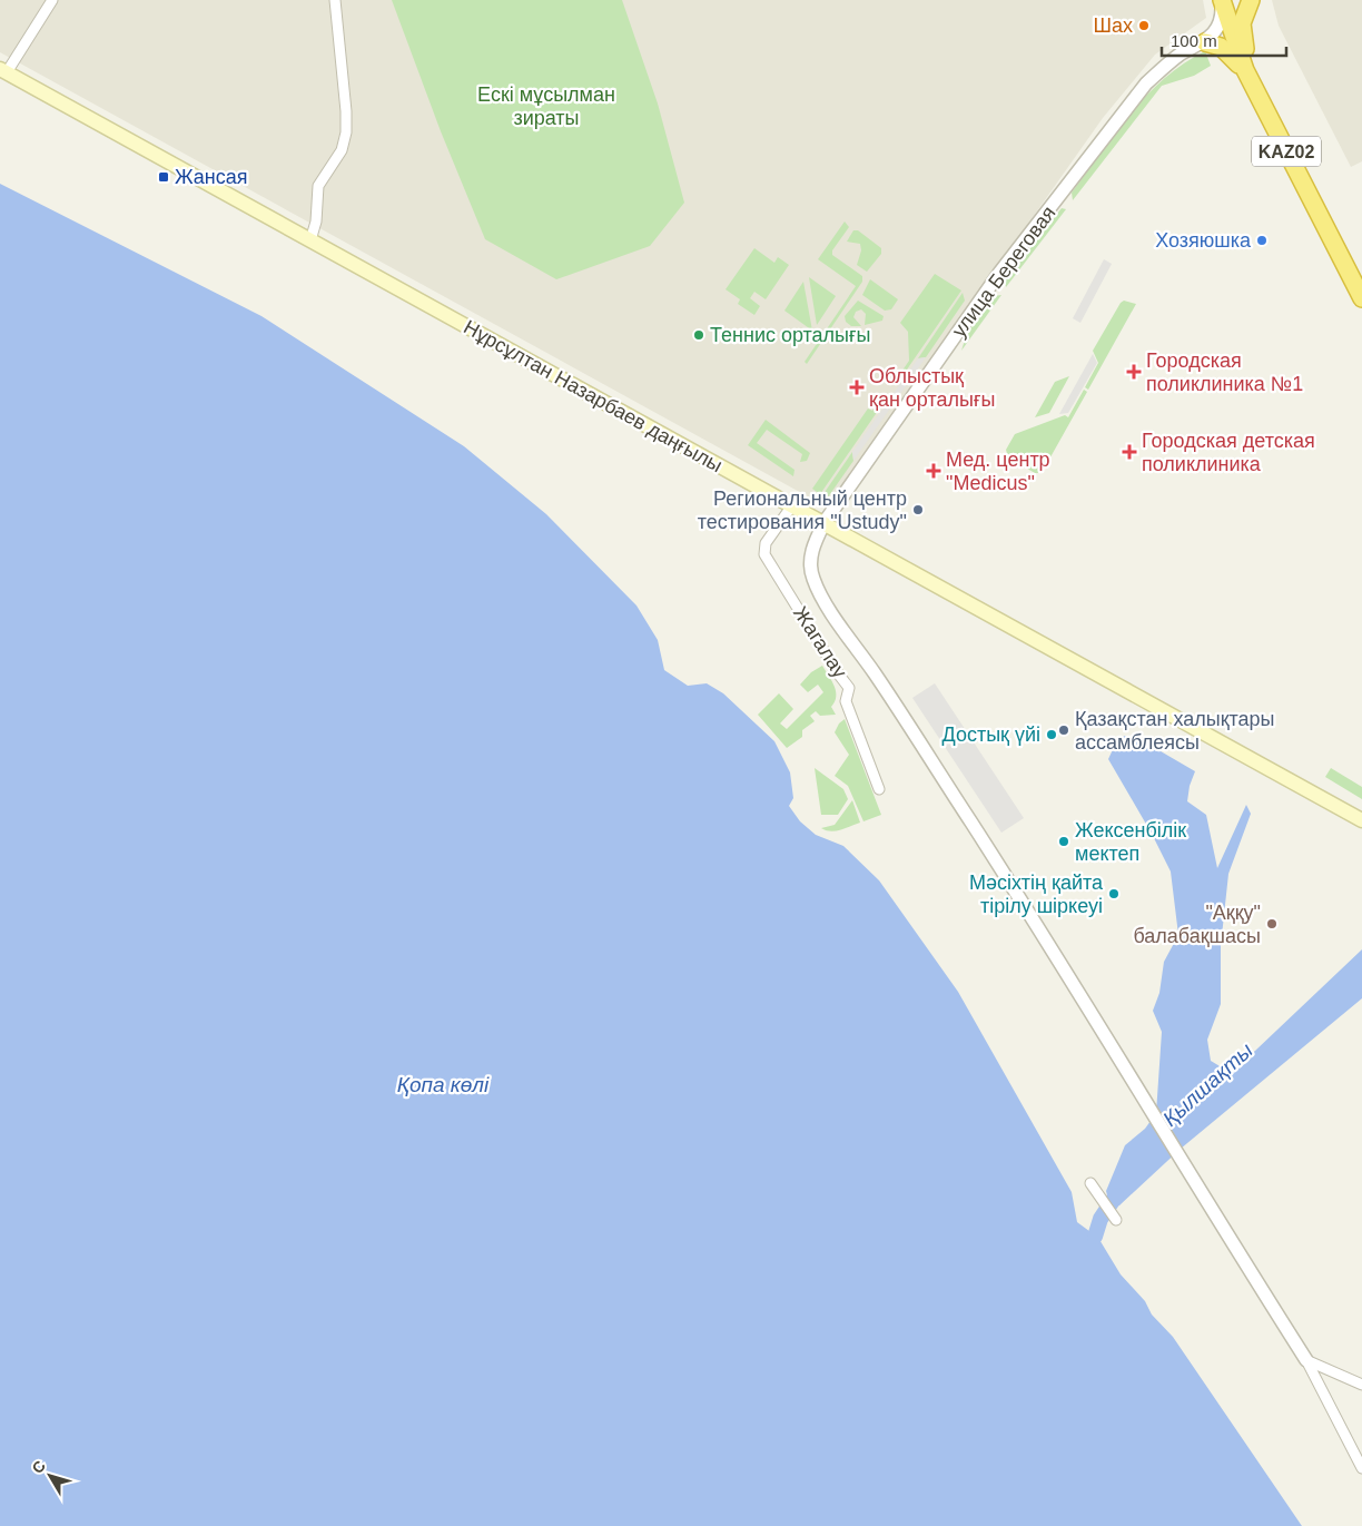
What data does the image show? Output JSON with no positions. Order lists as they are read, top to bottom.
{
  "streets": {
    "highway": ["KАZ02"],
    "main road": ["Нұрсұлтан Назарбаев даңғылы"],
    "street": ["улица Береговая", "Жагалау"]
  },
  "crossings": [
    ["улица Береговая", "Нұрсұлтан Назарбаев даңғылы"],
    ["Нұрсұлтан Назарбаев даңғылы", "Жагалау"]
  ],
  "water": ["Қопа көлі", "Қылшақты"],
  "parks": ["Ескі мұсылман зираты"],
  "places": {
    "other": [
      "Шах",
      "Хозяюшка",
      "Теннис орталығы",
      "Региональный центр тестирования \"Ustudy\"",
      "Қазақстан халықтары ассамблеясы",
      "Достық үйі",
      "Жексенбілік мектеп",
      "Мәсіхтің қайта тірілу шіркеуі",
      "\"Аққу\" балабақшасы"
    ],
    "transit": ["Жансая"],
    "health": [
      "Городская поликлиника №1",
      "Облыстық қан орталығы",
      "Городская детская поликлиника",
      "Мед. центр \"Medicus\""
    ]
  },
  "scale_bar": "100 m",
  "north": "top left"
}
